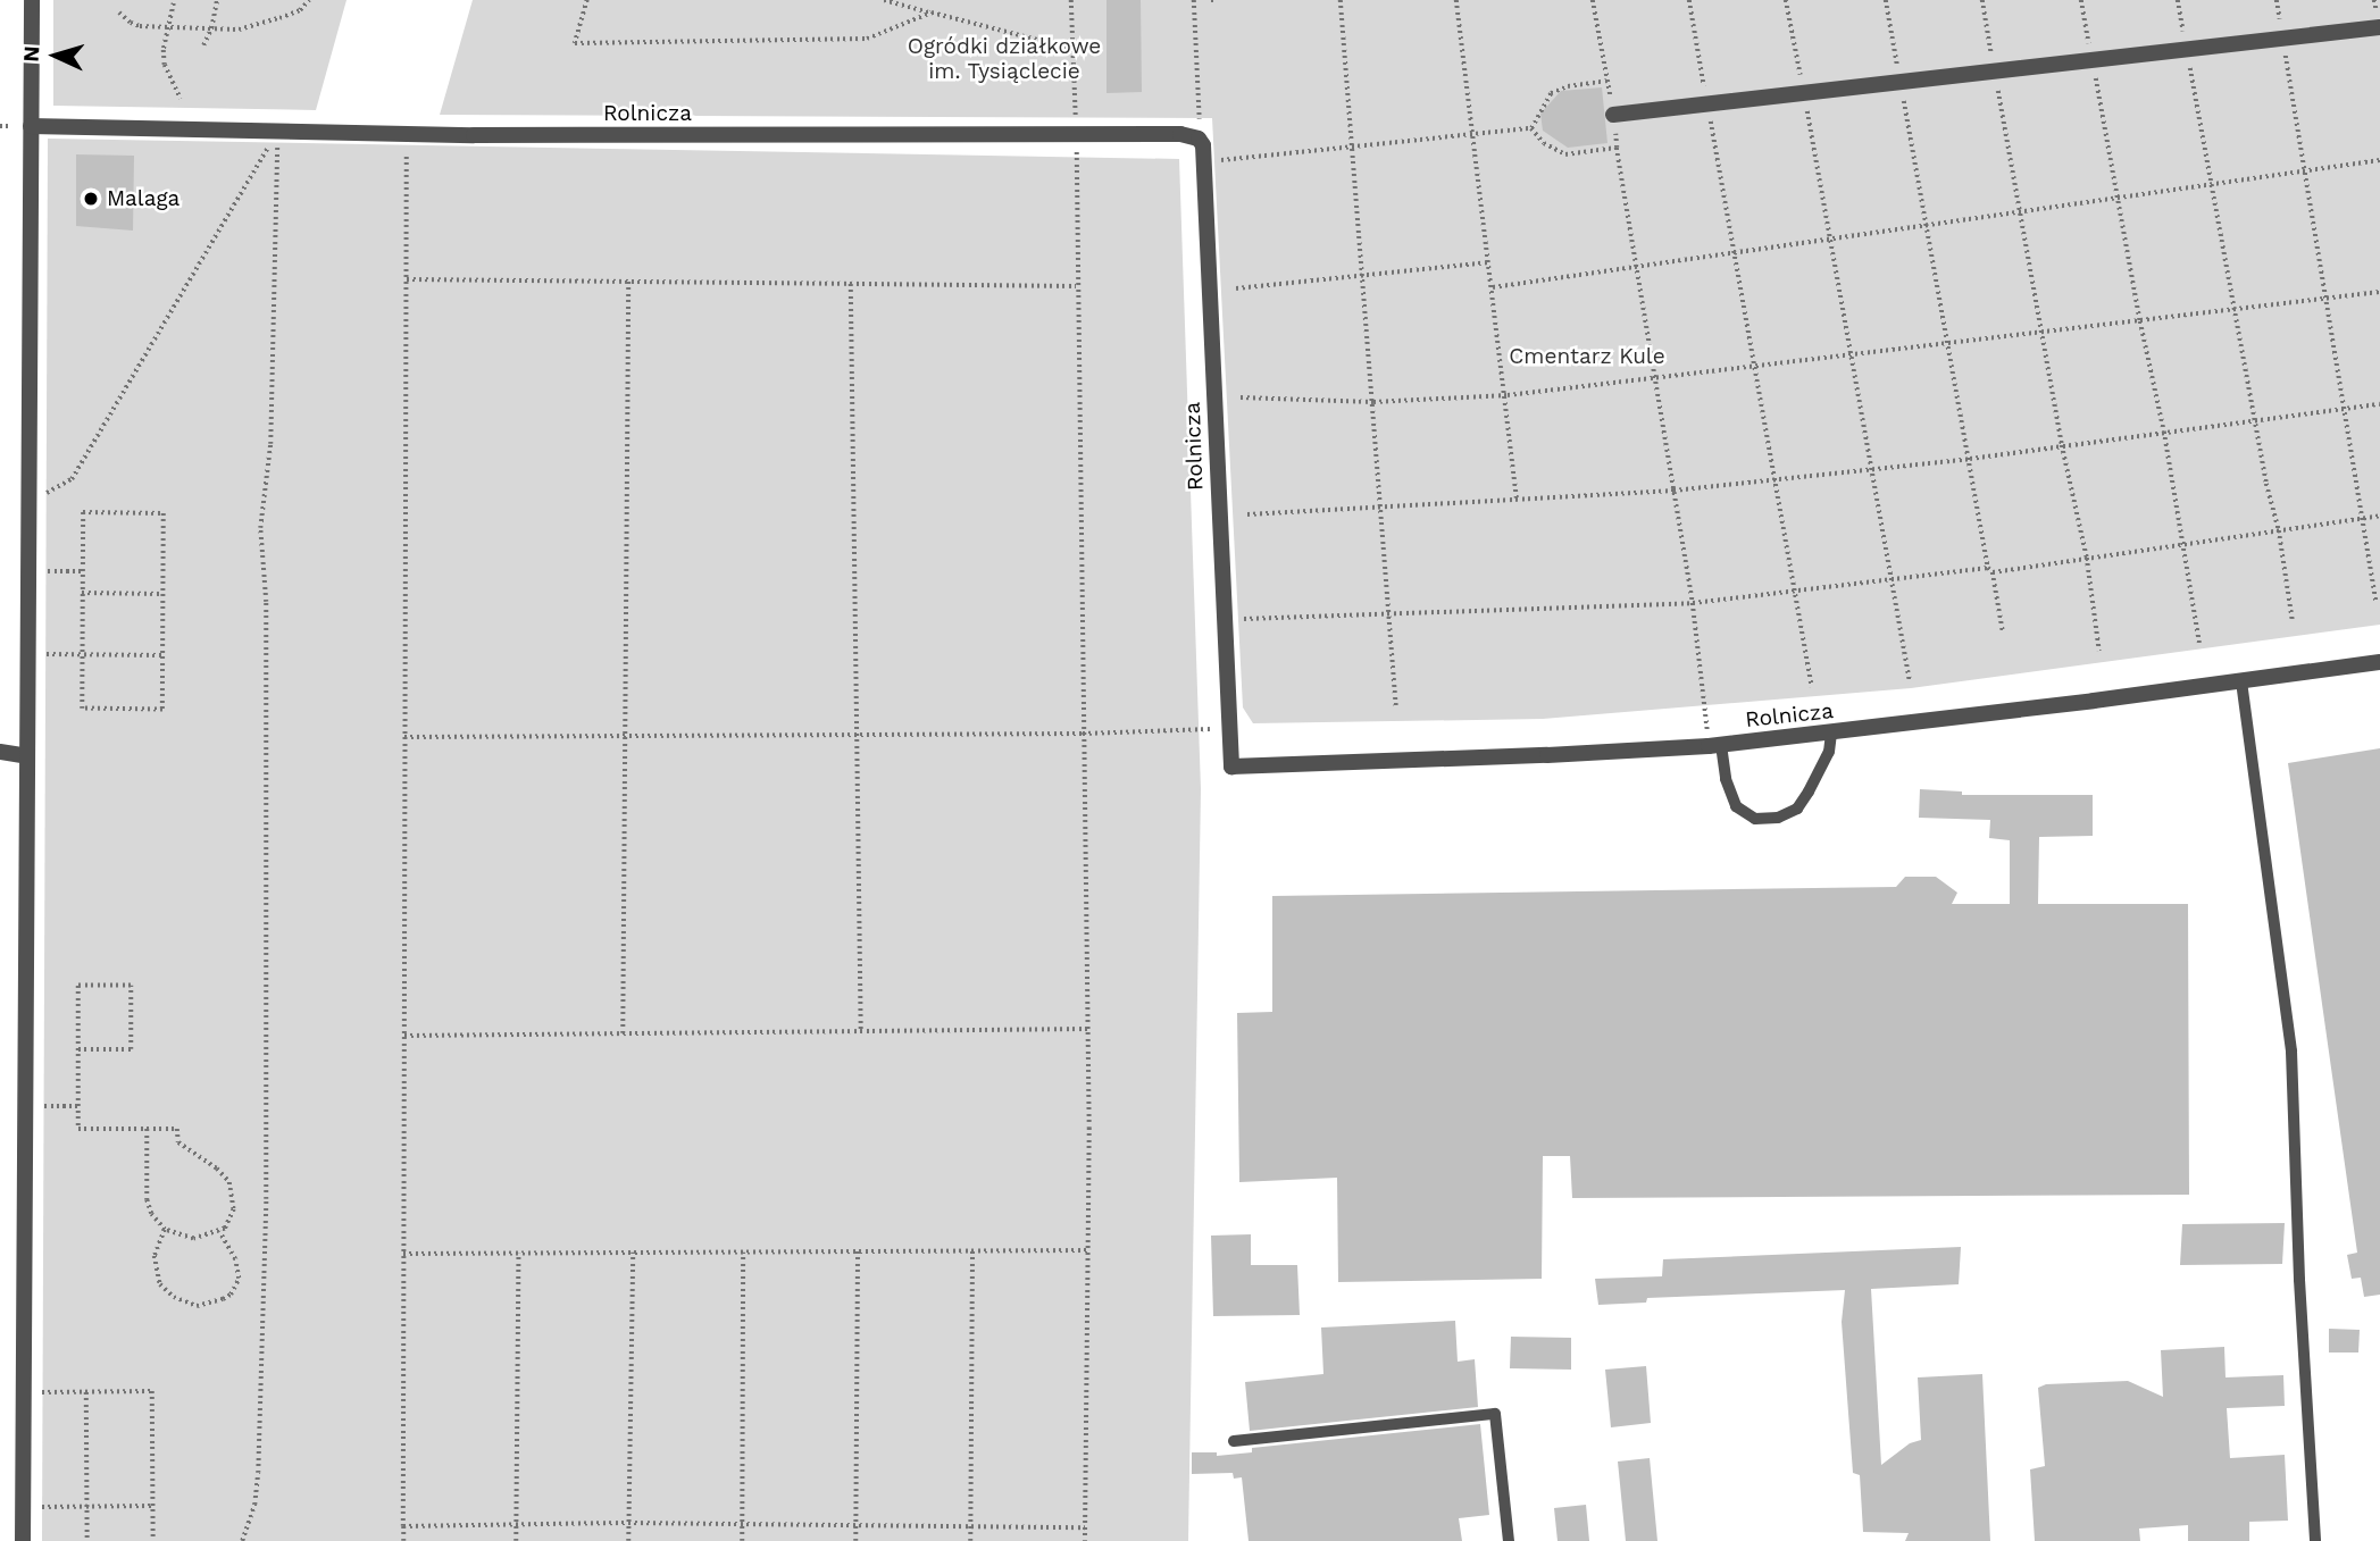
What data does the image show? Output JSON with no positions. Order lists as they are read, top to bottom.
{
  "streets": {
    "street": ["Rolnicza"]
  },
  "parks": ["Ogródki działkowe im. Tysiąclecie", "Cmentarz Kule"],
  "places": ["Malaga"],
  "north": "left"
}
